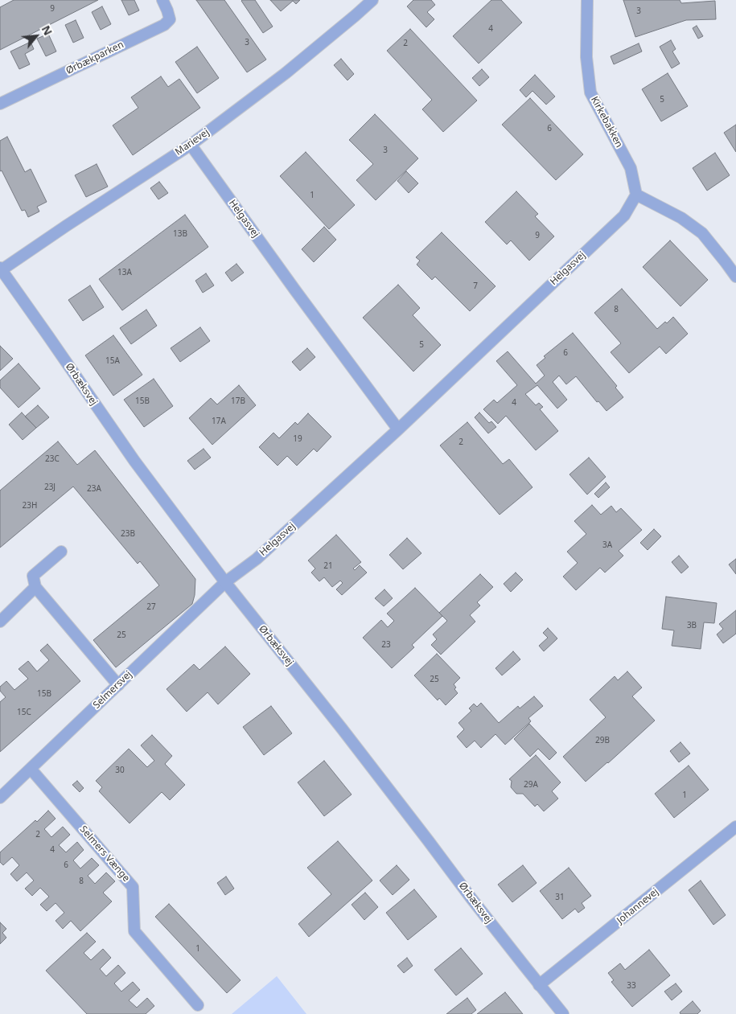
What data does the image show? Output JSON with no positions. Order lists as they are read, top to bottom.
{
  "streets": {
    "street": [
      "Ørbækparken",
      "Kirkebakken",
      "Marievej",
      "Helgasvej",
      "Ørbæksvej",
      "Selmersvej",
      "Selmers Vænge",
      "Johannevej"
    ]
  },
  "crossings": [
    ["Kirkebakken", "Helgasvej"],
    ["Marievej", "Helgasvej"],
    ["Marievej", "Ørbæksvej"],
    ["Helgasvej", "Ørbæksvej"],
    ["Helgasvej", "Selmersvej"],
    ["Ørbæksvej", "Selmersvej"],
    ["Ørbæksvej", "Johannevej"],
    ["Selmersvej", "Selmers Vænge"]
  ],
  "house_numbers": [
    "9",
    "3",
    "4",
    "3",
    "2",
    "5",
    "6",
    "3",
    "1",
    "13B",
    "9",
    "13A",
    "7",
    "8",
    "5",
    "6",
    "15A",
    "15B",
    "17B",
    "4",
    "17A",
    "19",
    "2",
    "23C",
    "23J",
    "23A",
    "23H",
    "23B",
    "3A",
    "21",
    "27",
    "3B",
    "25",
    "23",
    "25",
    "15B",
    "15C",
    "29B",
    "30",
    "29A",
    "1",
    "2",
    "4",
    "6",
    "8",
    "31",
    "1",
    "33"
  ],
  "north": "top right"
}
